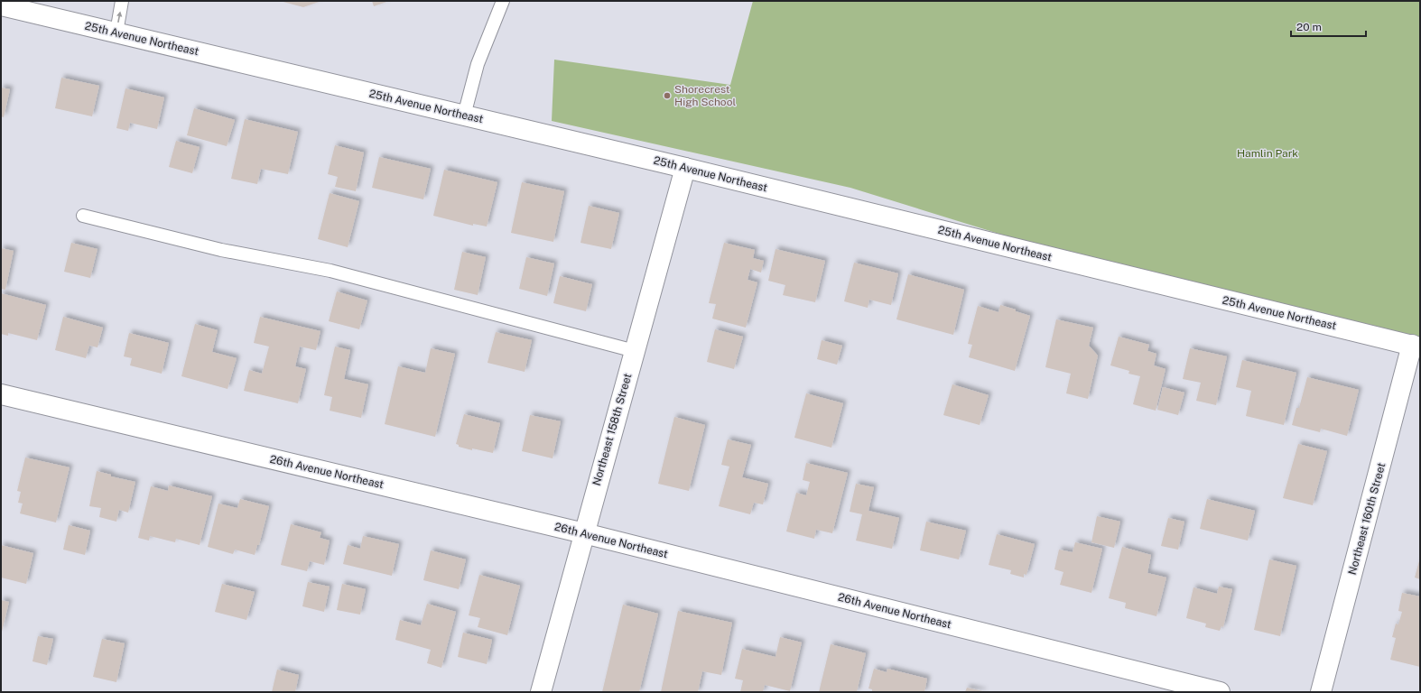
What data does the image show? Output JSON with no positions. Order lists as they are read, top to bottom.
{
  "streets": {
    "street": [
      "25th Avenue Northeast",
      "Northeast 158th Street",
      "26th Avenue Northeast",
      "Northeast 160th Street"
    ]
  },
  "crossings": [
    ["25th Avenue Northeast", "Northeast 158th Street"],
    ["25th Avenue Northeast", "Northeast 160th Street"],
    ["Northeast 158th Street", "26th Avenue Northeast"]
  ],
  "parks": ["Hamlin Park"],
  "places": ["Shorecrest High School"],
  "scale_bar": "20 m"
}
